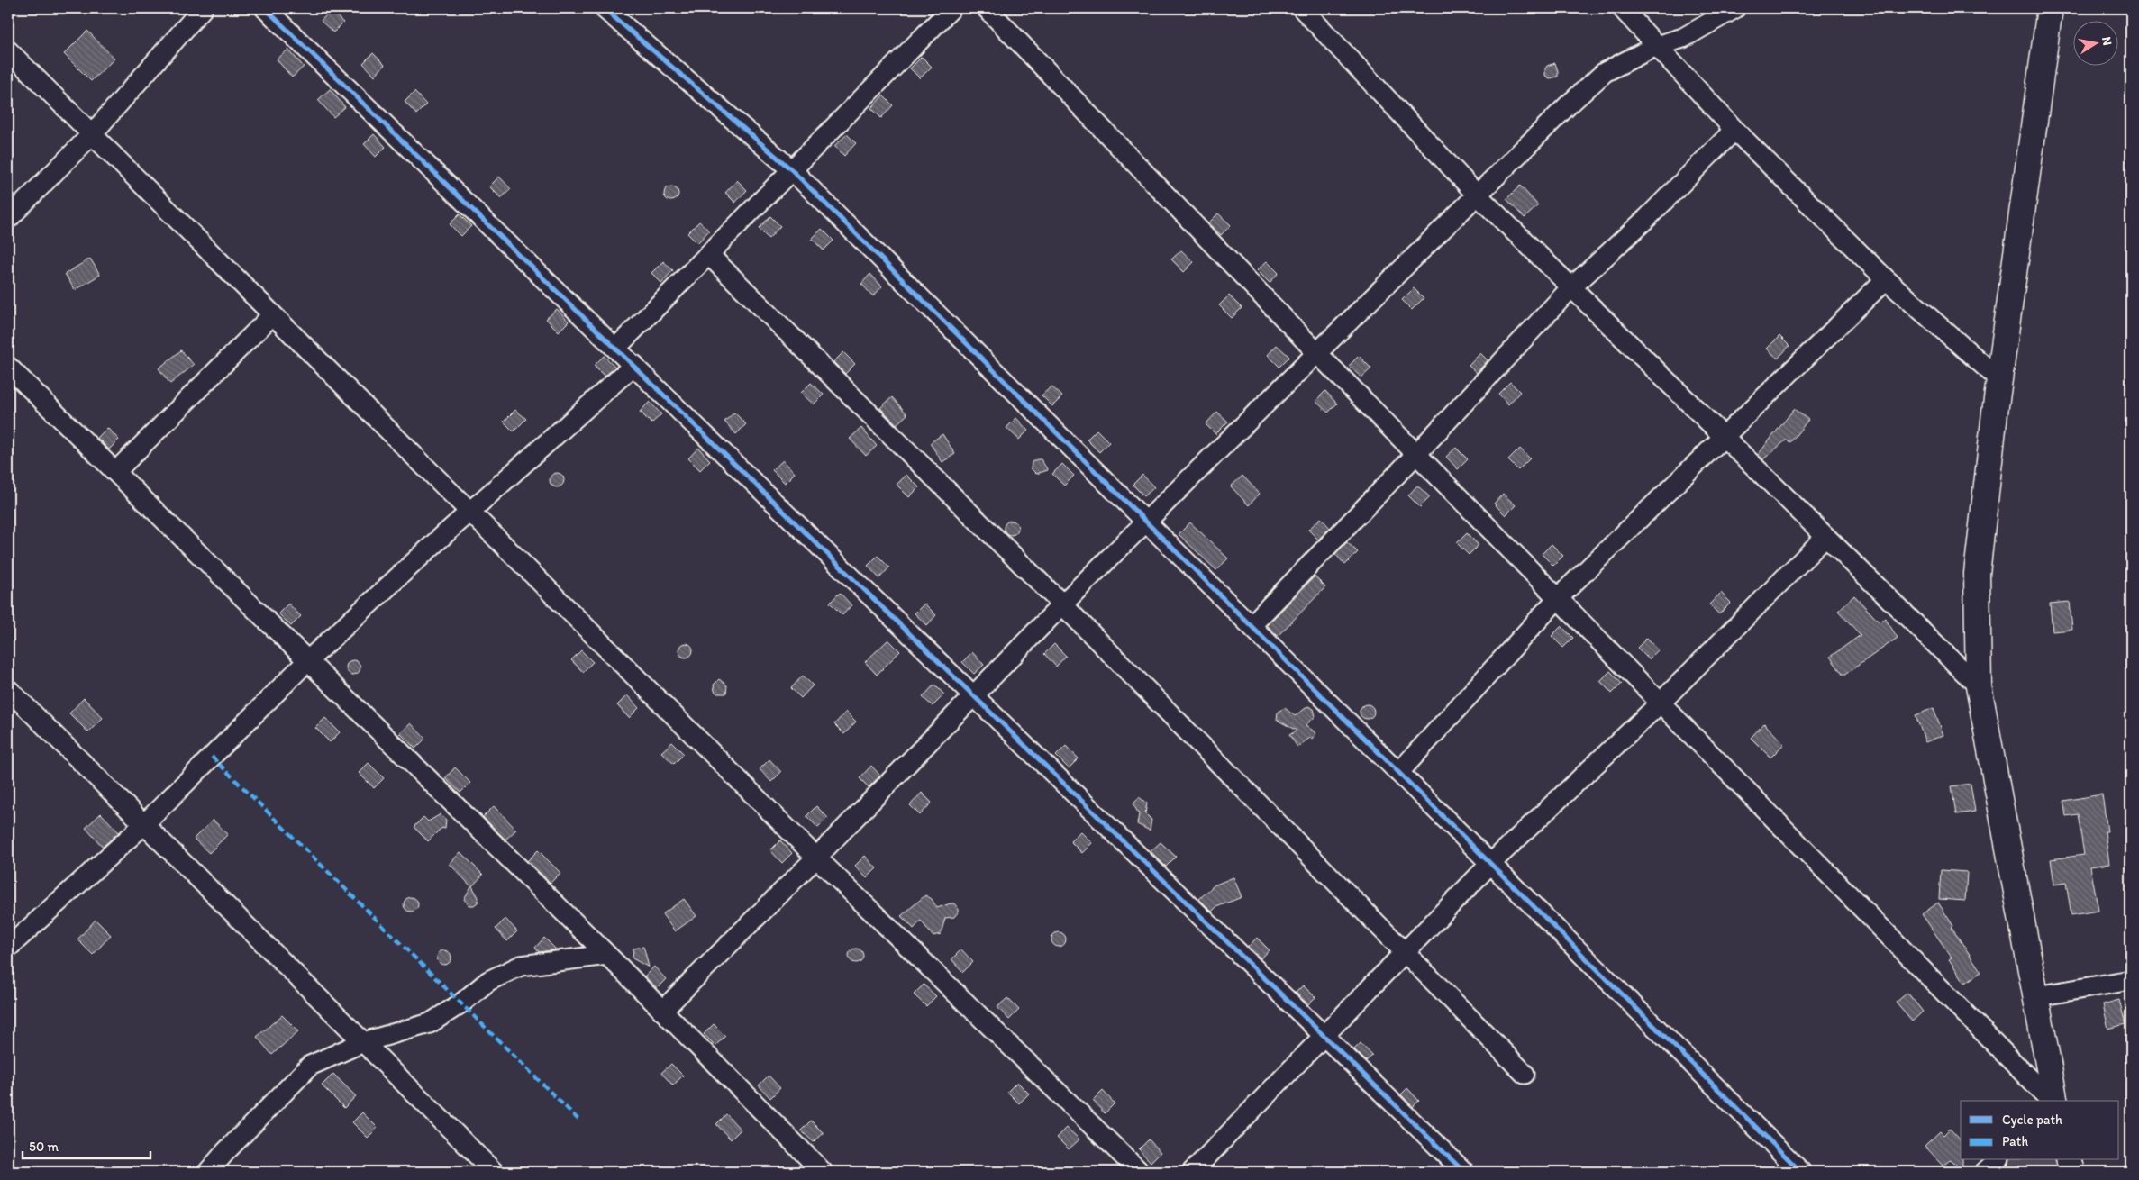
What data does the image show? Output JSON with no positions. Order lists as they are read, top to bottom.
{
  "legend": ["Cycle path", "Path"],
  "scale_bar": "50 m",
  "north": "right"
}
